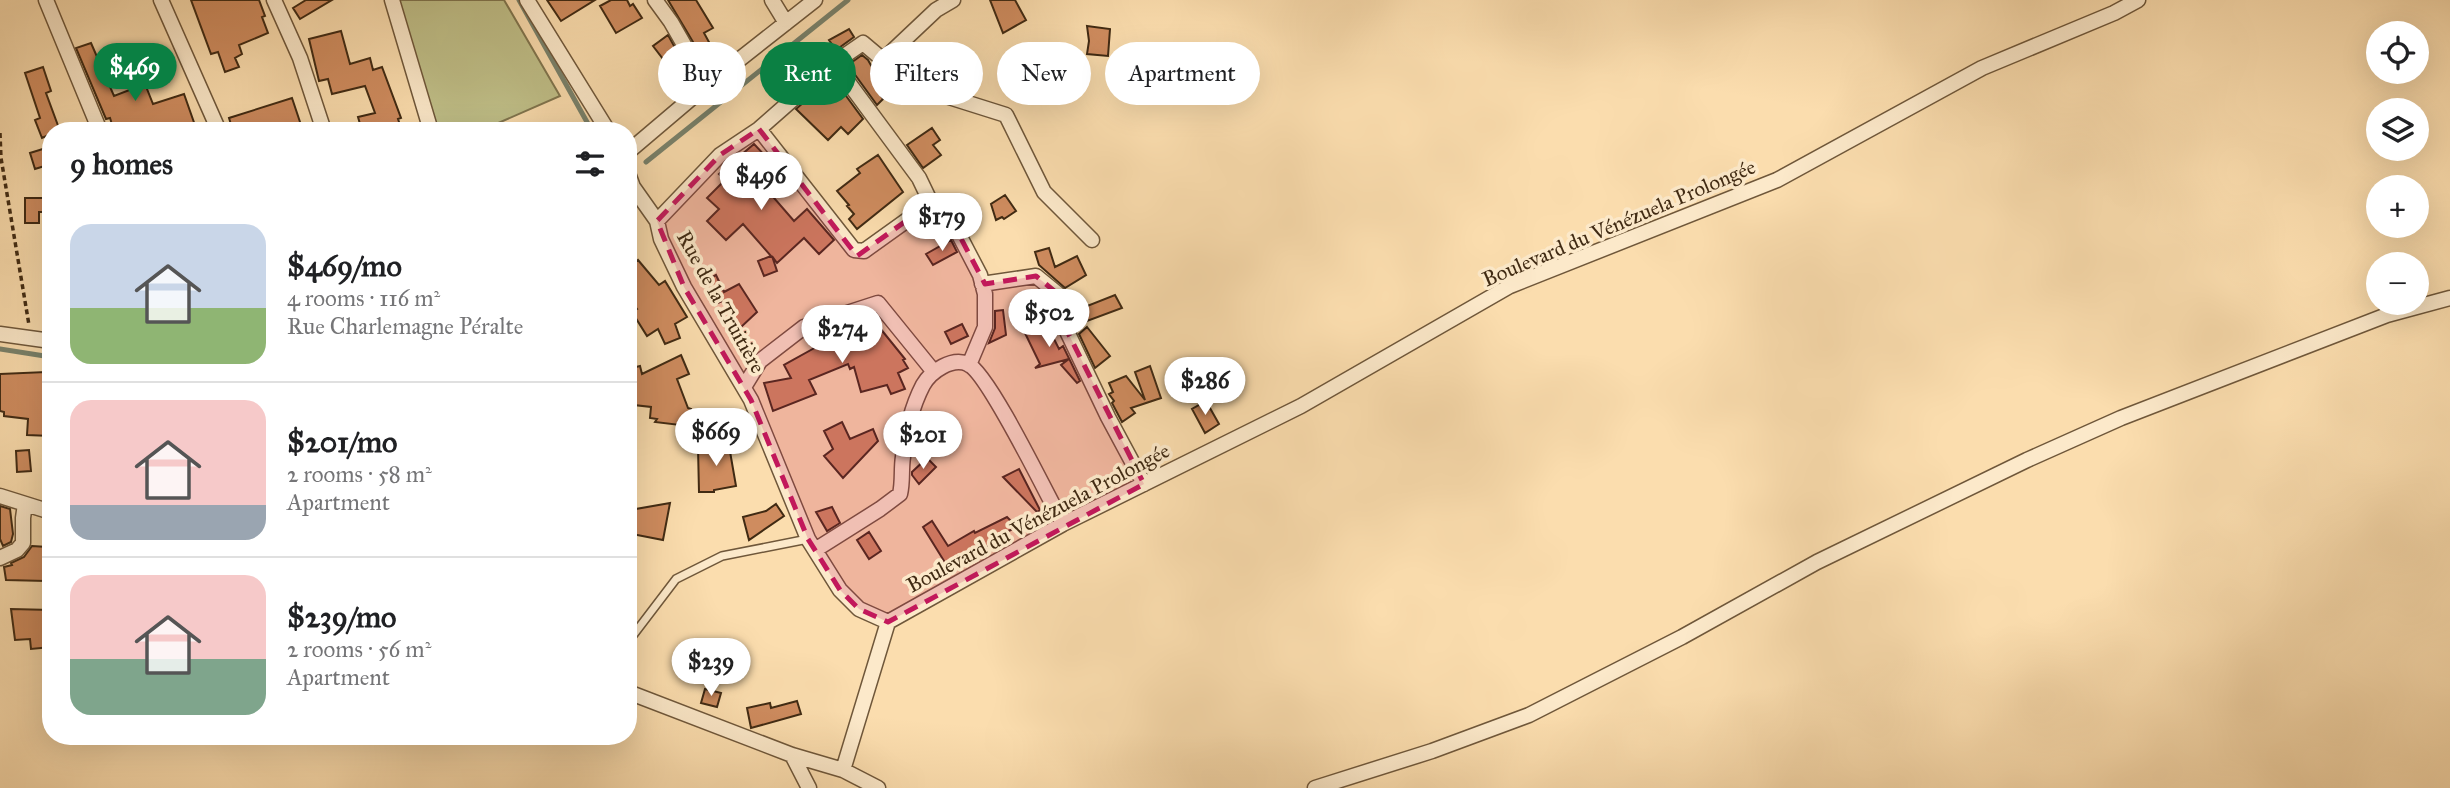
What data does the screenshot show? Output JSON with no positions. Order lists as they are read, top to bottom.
{
  "streets": {
    "street": ["Boulevard du Vénézuela Prolongée", "Rue de la Truitière"]
  },
  "crossings": [
    ["Boulevard du Vénézuela Prolongée", "Rue de la Truitière"]
  ],
  "page": {
    "map_buttons": ["+", "−"],
    "chip": [
      "Buy",
      "Rent",
      "Filters",
      "New",
      "Apartment"
    ],
    "price": [
      "$469",
      "$496",
      "$179",
      "$502",
      "$274",
      "$286",
      "$669",
      "$201",
      "$239"
    ],
    "heading": "9 homes",
    "list": [
      {
        "name": "$469/mo",
        "note": "4 rooms · 116 m² · Rue Charlemagne Péralte"
      },
      {
        "name": "$201/mo",
        "note": "2 rooms · 58 m² · Apartment"
      },
      {
        "name": "$239/mo",
        "note": "2 rooms · 56 m² · Apartment"
      }
    ]
  }
}
